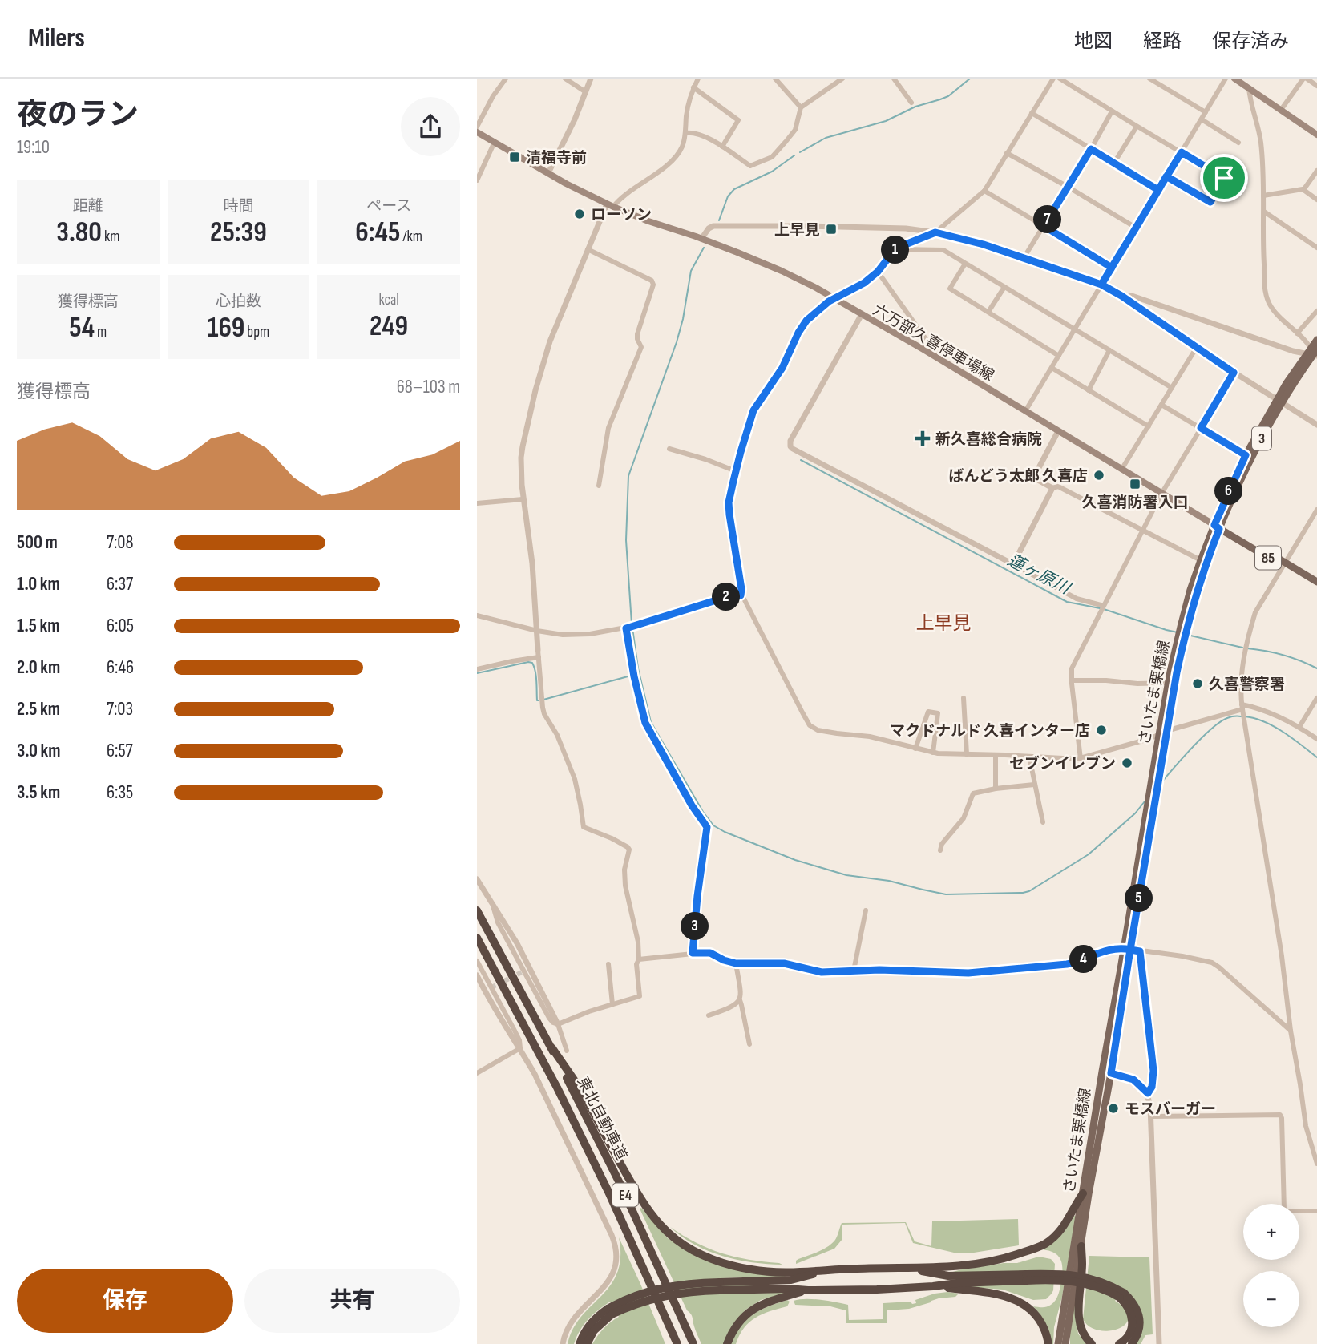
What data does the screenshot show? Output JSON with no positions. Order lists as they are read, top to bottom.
{
  "streets": {
    "highway": ["東北自動車道", "E4"],
    "main road": [
      "六万部久喜停車場線",
      "3",
      "85",
      "さいたま栗橋線"
    ]
  },
  "crossings": [
    ["六万部久喜停車場線", "85"],
    ["六万部久喜停車場線", "さいたま栗橋線"],
    ["85", "さいたま栗橋線"]
  ],
  "districts": ["上早見"],
  "water": ["蓮ヶ原川"],
  "places": {
    "transit": ["清福寺前", "上早見", "久喜消防署入口"],
    "other": [
      "ローソン",
      "ばんどう太郎 久喜店",
      "久喜警察署",
      "マクドナルド 久喜インター店",
      "セブンイレブン",
      "モスバーガー"
    ],
    "health": ["新久喜総合病院"]
  },
  "page": {
    "header": "Milers",
    "nav": ["地図", "経路", "保存済み"],
    "heading": ["夜のラン", "19:10"],
    "stats": [
      ["距離", "3.80 km"],
      ["時間", "25:39"],
      ["ペース", "6:45 /km"],
      ["獲得標高", "54 m"],
      ["心拍数", "169 bpm"],
      ["kcal", "249"]
    ],
    "pins": [
      "7",
      "1",
      "6",
      "2",
      "5",
      "3",
      "4"
    ],
    "chart": ["獲得標高", "68–103 m"],
    "list": [
      {
        "name": "500 m",
        "note": "7:08"
      },
      {
        "name": "1.0 km",
        "note": "6:37"
      },
      {
        "name": "1.5 km",
        "note": "6:05"
      },
      {
        "name": "2.0 km",
        "note": "6:46"
      },
      {
        "name": "2.5 km",
        "note": "7:03"
      },
      {
        "name": "3.0 km",
        "note": "6:57"
      },
      {
        "name": "3.5 km",
        "note": "6:35"
      }
    ],
    "map_buttons": ["+", "−"],
    "buttons": ["保存", "共有"]
  }
}
